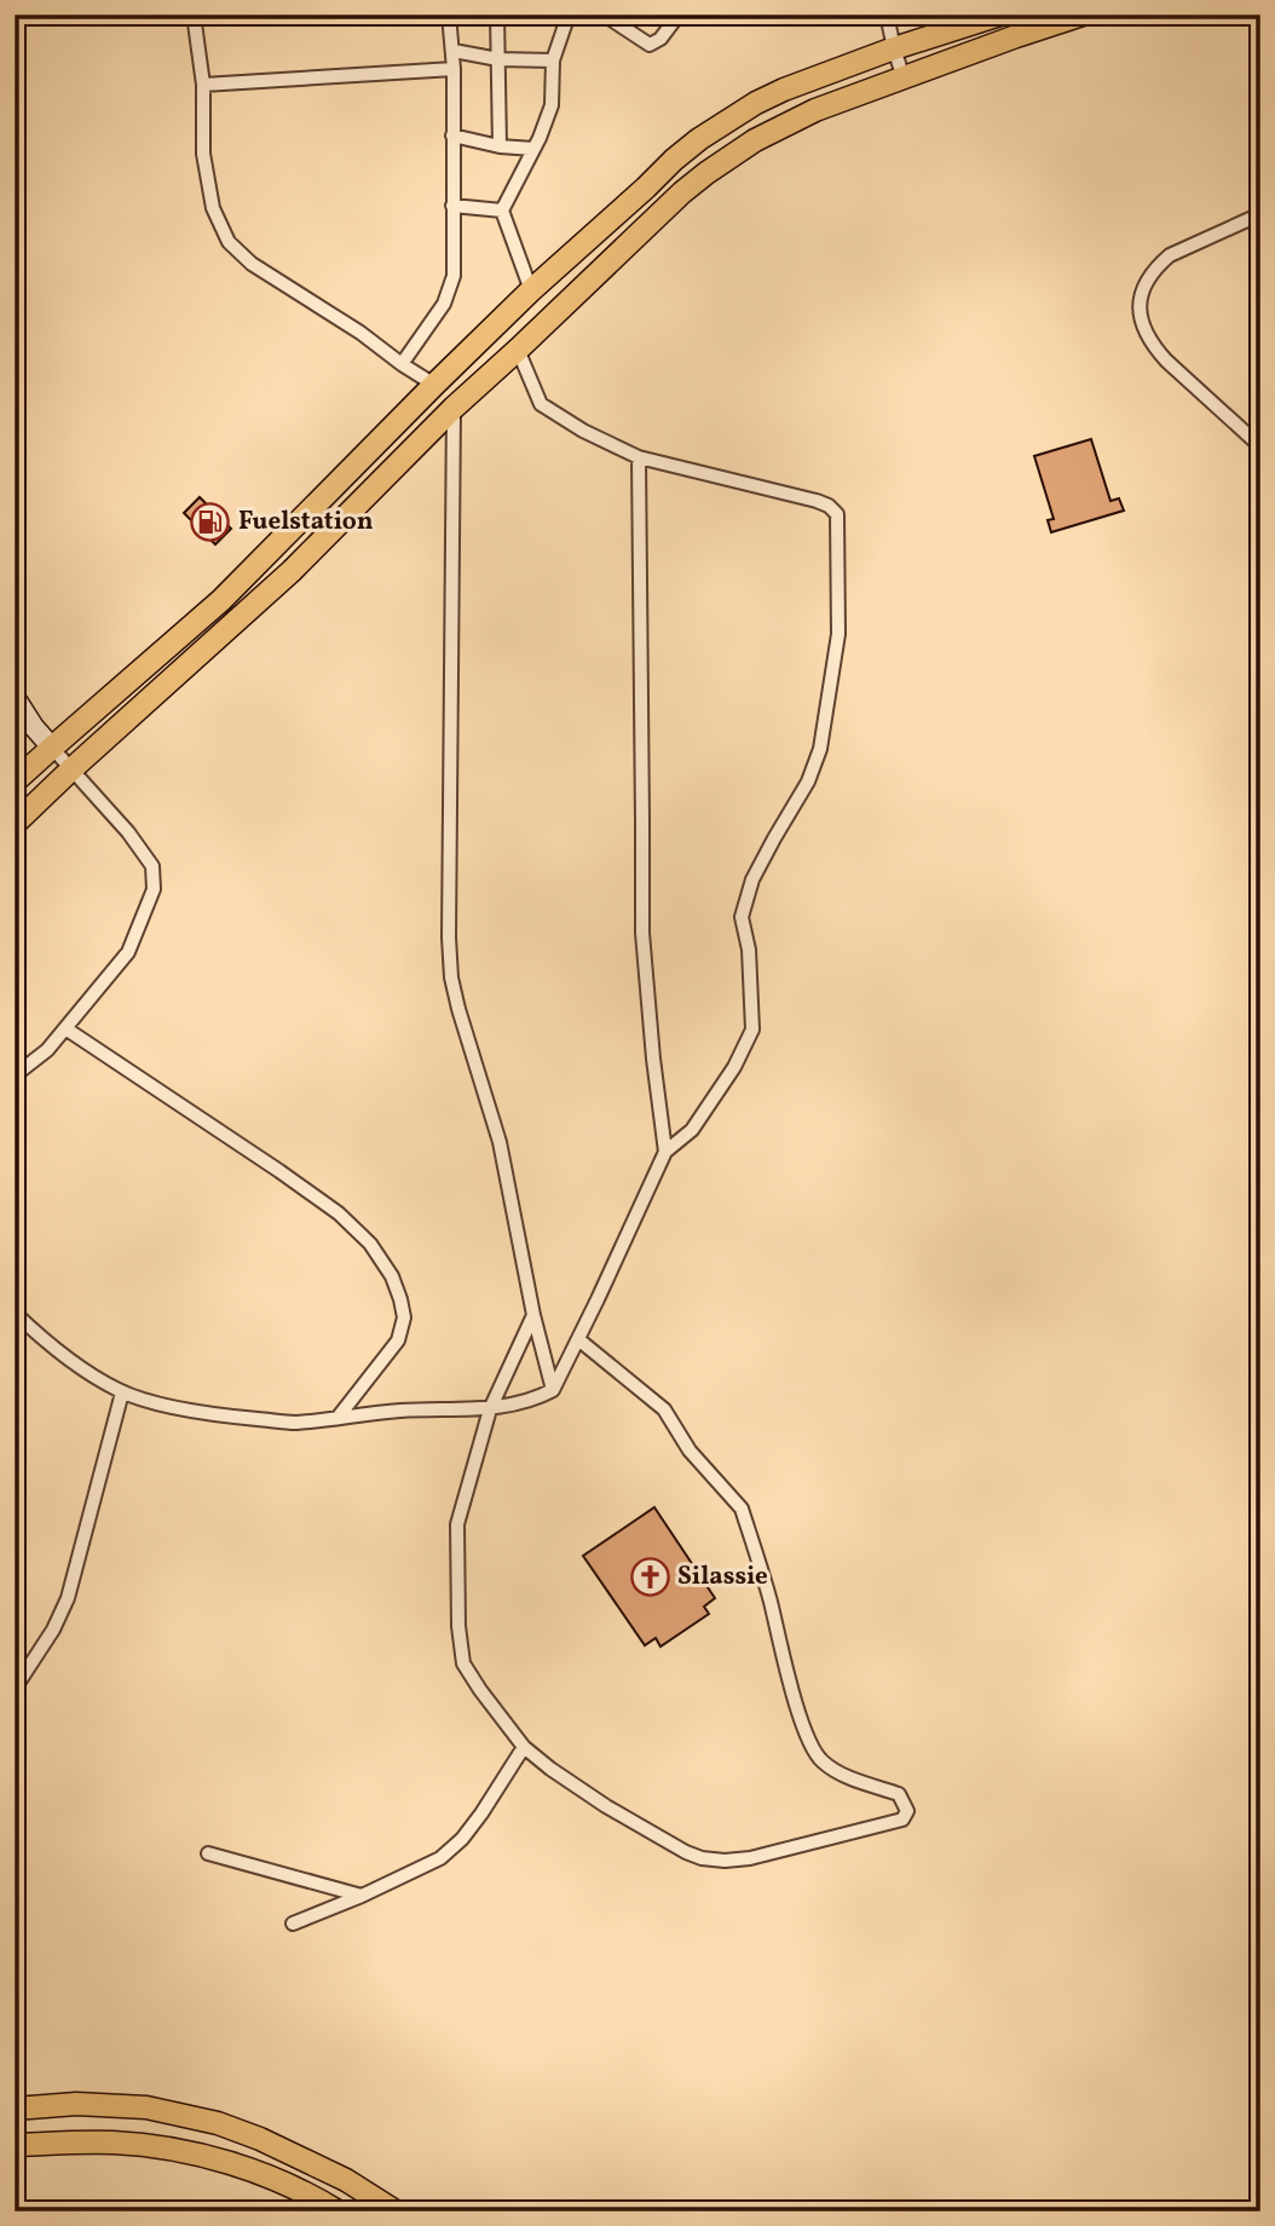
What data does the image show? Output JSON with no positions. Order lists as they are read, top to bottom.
{
  "places": {
    "fuel station": ["Fuelstation"],
    "church": ["Silassie"]
  }
}
